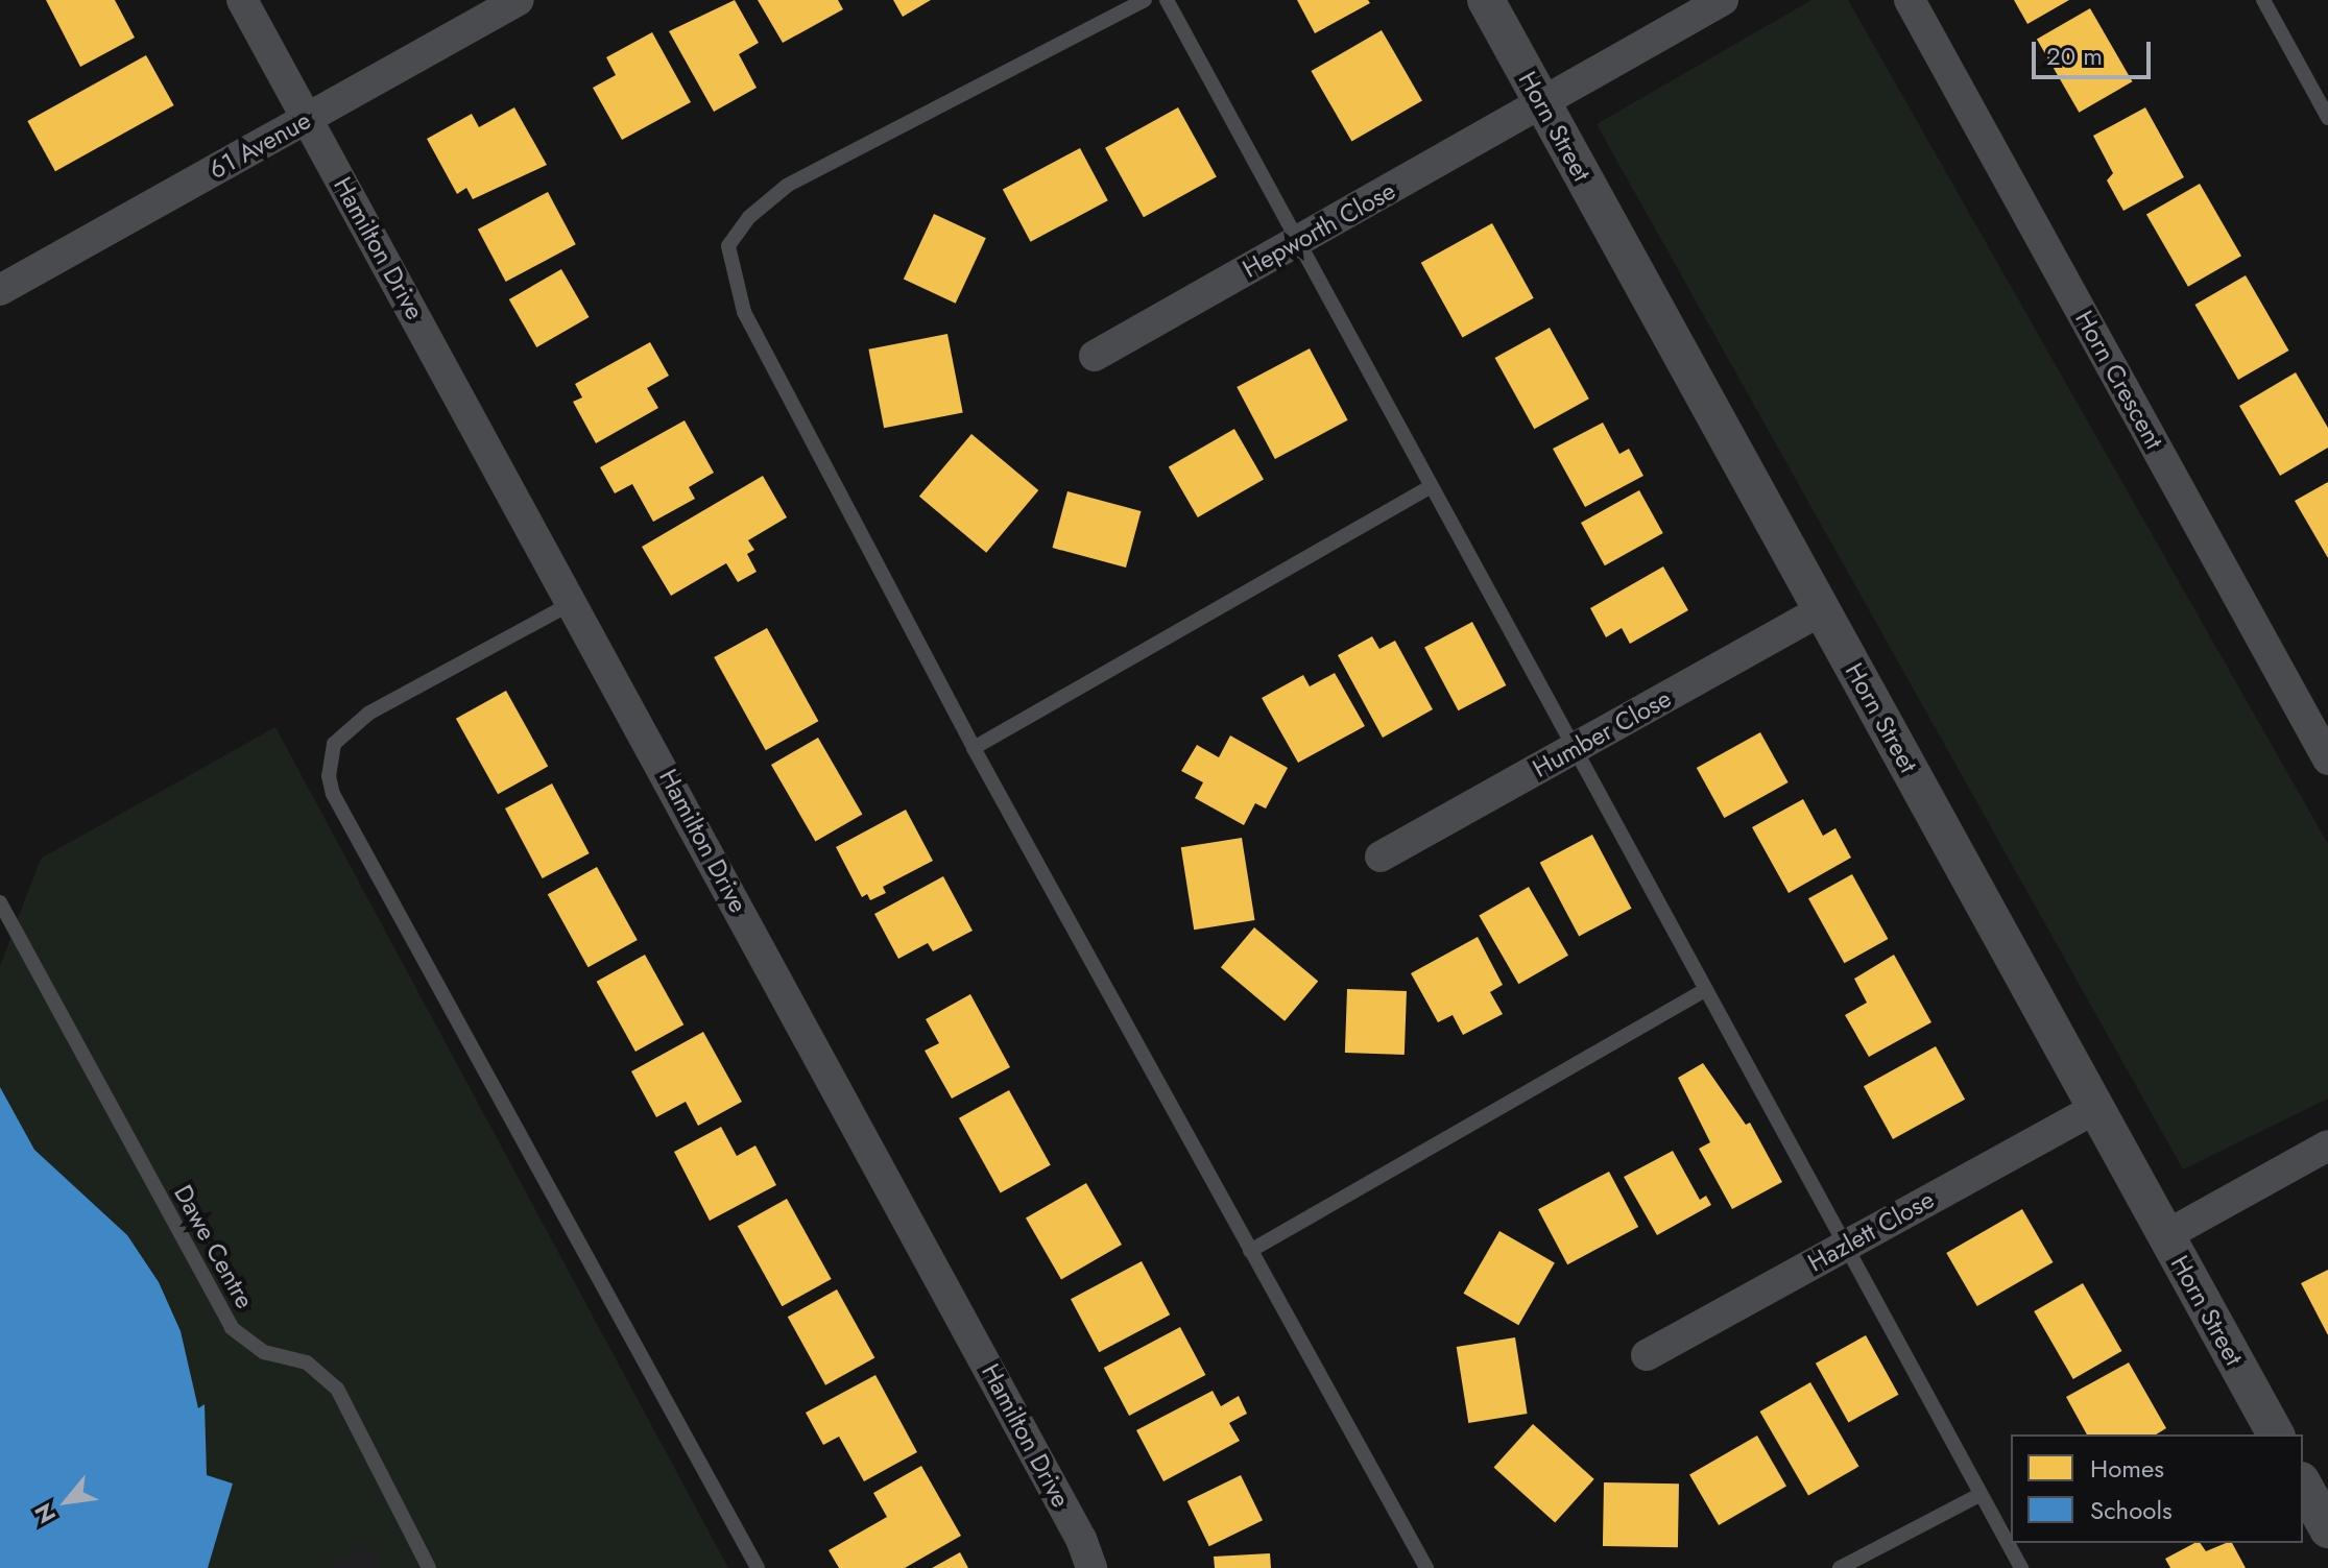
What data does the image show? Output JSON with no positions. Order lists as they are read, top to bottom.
{
  "streets": {
    "street": [
      "Horn Street",
      "61 Avenue",
      "Hepworth Close",
      "Hamilton Drive",
      "Horn Crescent",
      "Humber Close",
      "Hazlett Close"
    ],
    "lane": ["Dawe Centre"]
  },
  "crossings": [
    ["Horn Street", "Hepworth Close"],
    ["Horn Street", "Humber Close"],
    ["Horn Street", "Hazlett Close"],
    ["61 Avenue", "Hamilton Drive"]
  ],
  "legend": ["Homes", "Schools"],
  "scale_bar": "20 m",
  "north": "bottom left"
}
